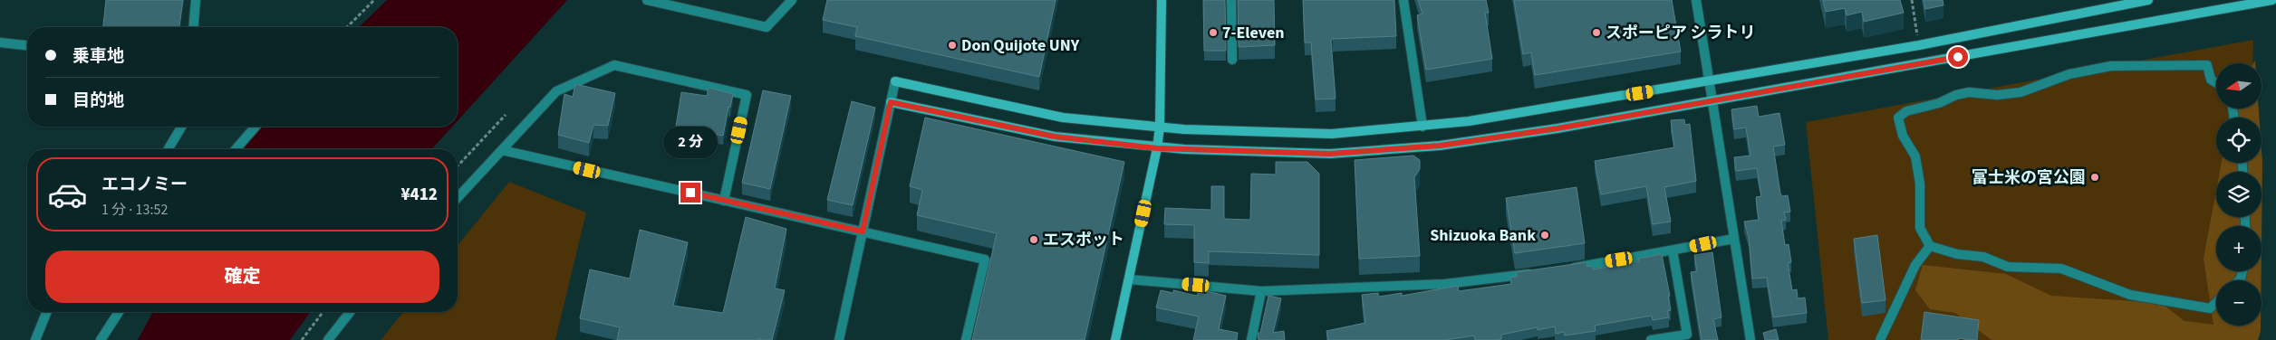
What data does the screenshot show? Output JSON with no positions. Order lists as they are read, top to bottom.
{
  "places": [
    "7-Eleven",
    "スポーピア シラトリ",
    "Don Quijote UNY",
    "富士米の宮公園",
    "Shizuoka Bank",
    "エスポット"
  ],
  "north": "left",
  "page": {
    "banner": ["乗車地", "目的地"],
    "map_buttons": ["+", "−"],
    "bubble": "2 分",
    "list": [
      {
        "name": "エコノミー",
        "note": "1 分 · 13:52",
        "value": "¥412"
      }
    ],
    "buttons": "確定"
  }
}
